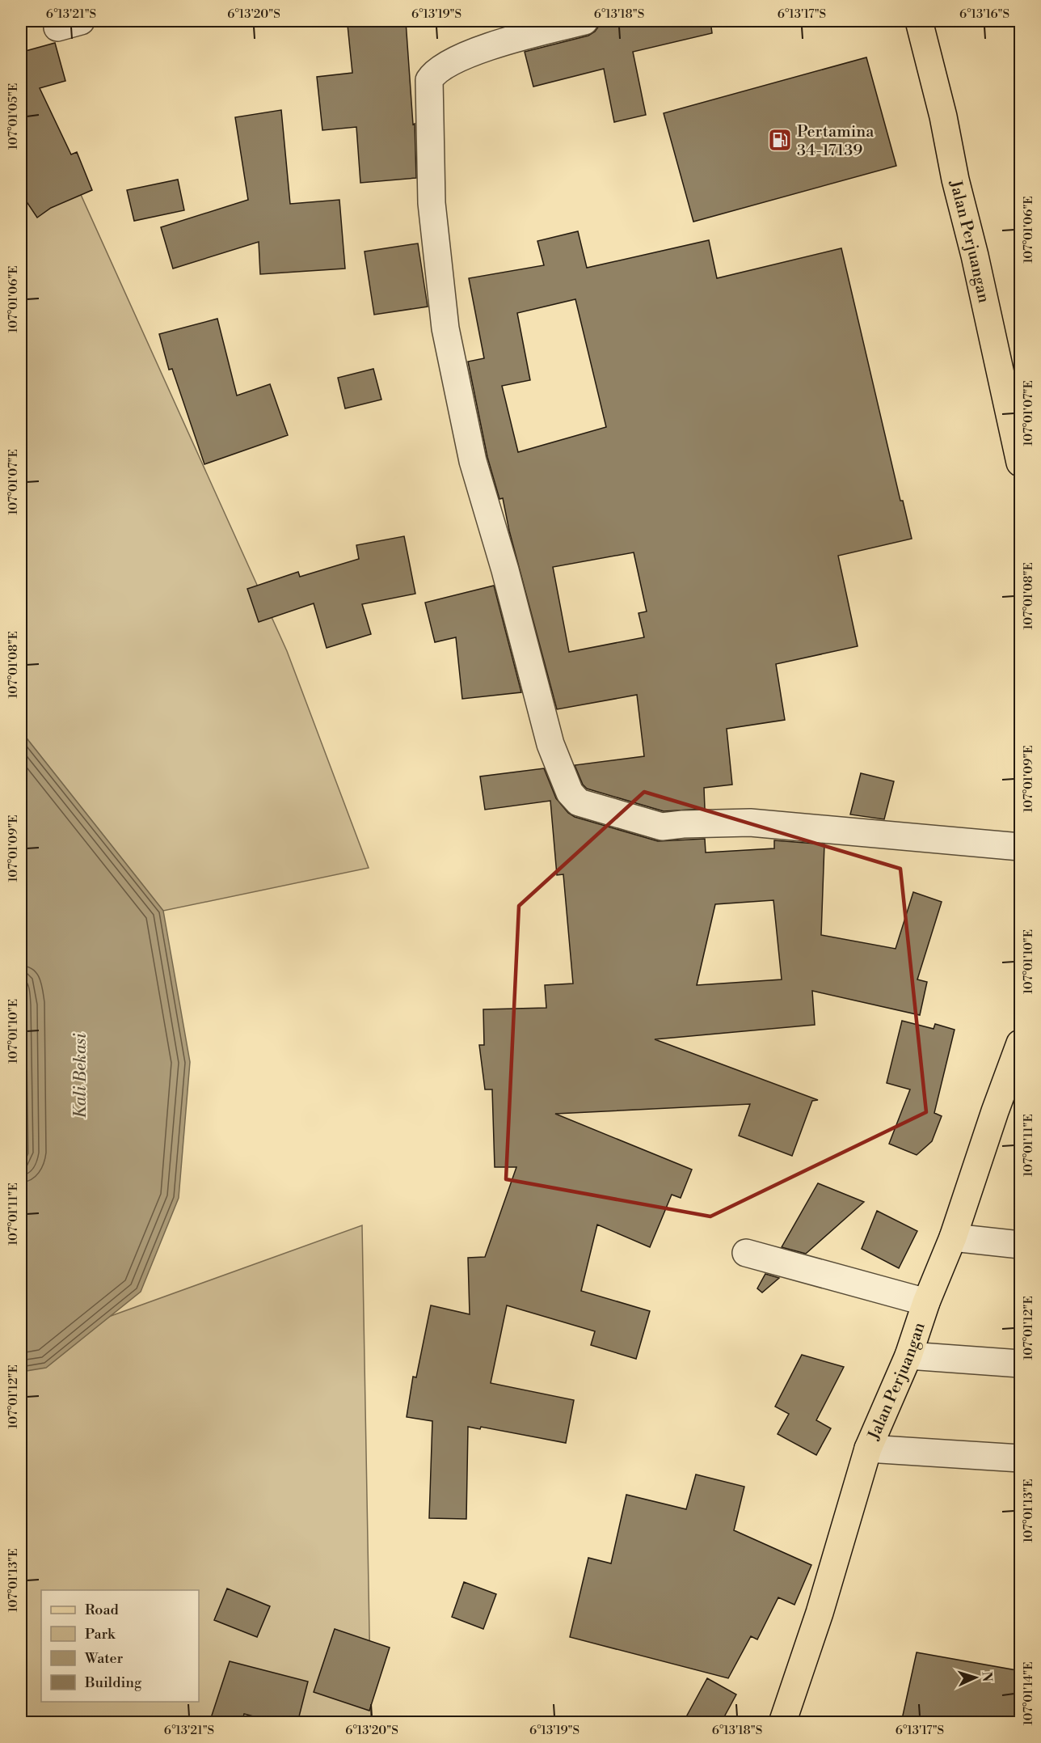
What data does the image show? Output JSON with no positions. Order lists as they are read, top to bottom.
{
  "streets": {
    "main road": ["Jalan Perjuangan"]
  },
  "water": ["Kali Bekasi"],
  "places": {
    "fuel station": ["Pertamina 34-17139"]
  },
  "legend": [
    "Road",
    "Park",
    "Water",
    "Building"
  ],
  "north": "right",
  "coordinates": [
    "6°13'21\"S",
    "6°13'20\"S",
    "6°13'19\"S",
    "6°13'18\"S",
    "6°13'17\"S",
    "6°13'16\"S",
    "107°01'05\"E",
    "107°01'06\"E",
    "107°01'07\"E",
    "107°01'08\"E",
    "107°01'09\"E",
    "107°01'10\"E",
    "107°01'11\"E",
    "107°01'12\"E",
    "107°01'13\"E",
    "107°01'14\"E"
  ]
}
